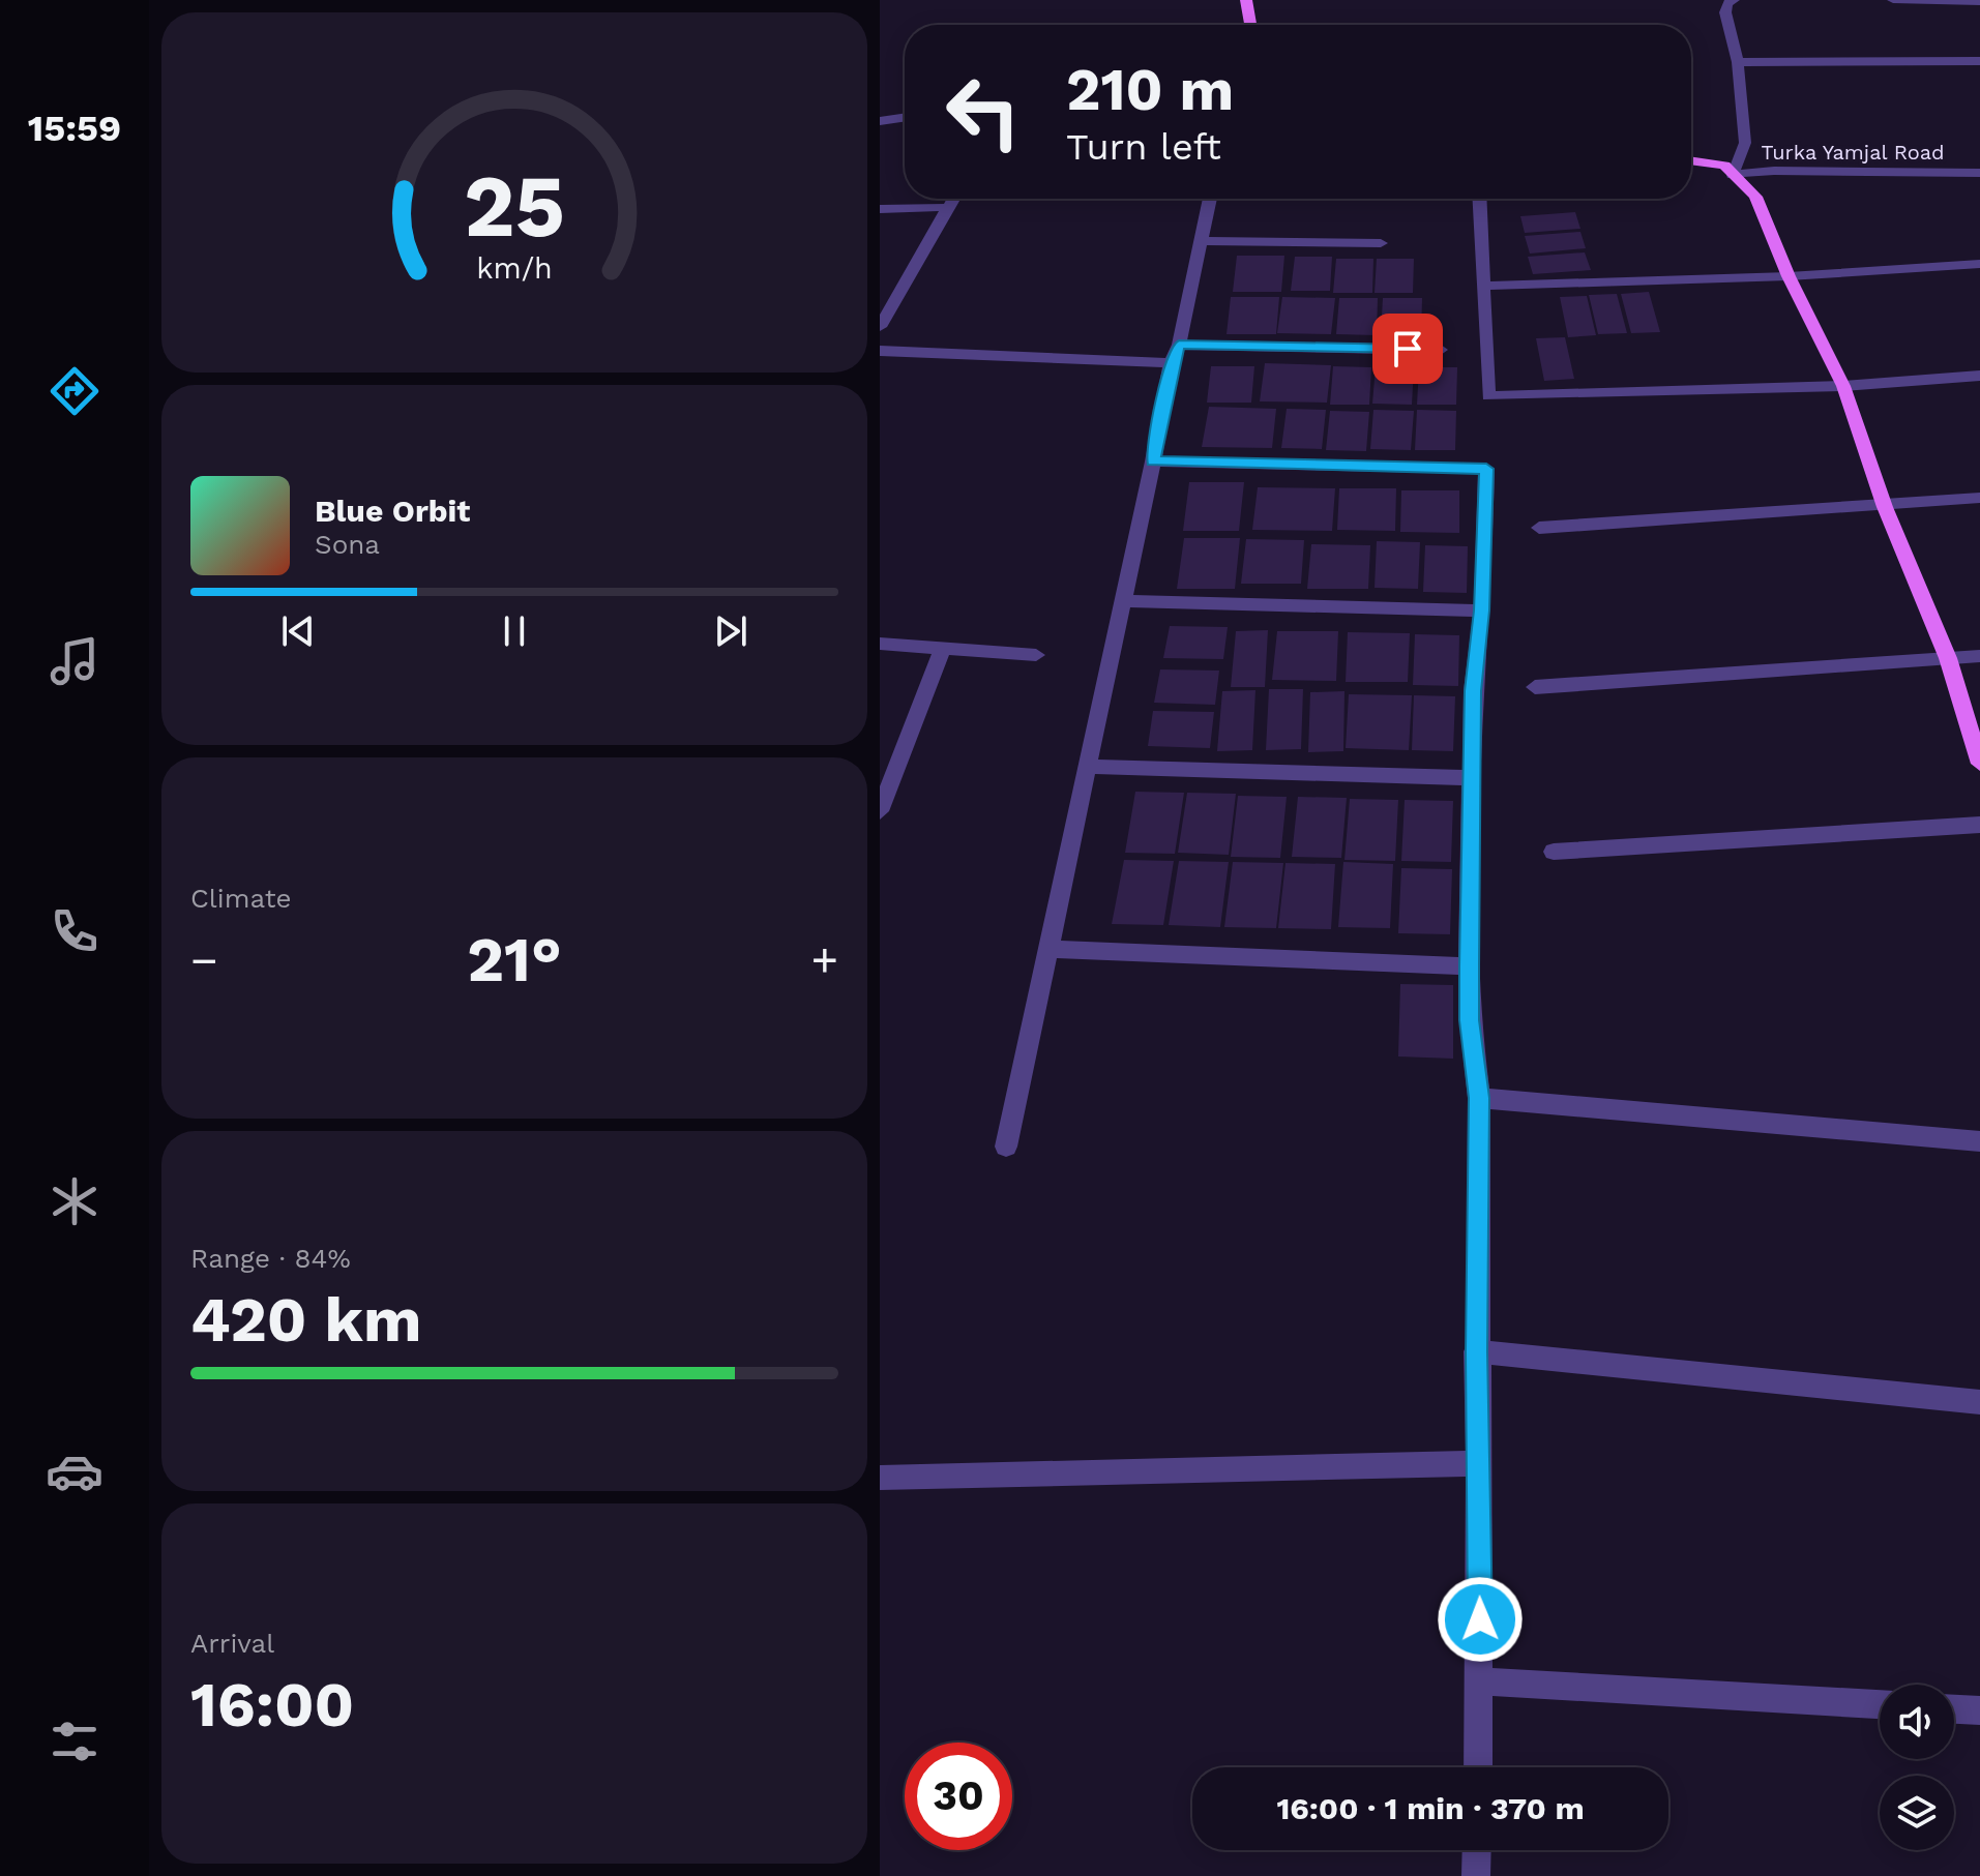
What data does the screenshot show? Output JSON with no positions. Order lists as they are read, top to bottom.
{
  "streets": {
    "main road": ["Turka Yamjal Road"]
  },
  "page": {
    "tabs": "15:59",
    "turn": ["210 m", "Turn left"],
    "song": ["Blue Orbit", "Sona"],
    "tile": [
      "Climate",
      ["Range · 84%", "420 km"],
      ["Arrival", "16:00"]
    ],
    "heat": ["−", "21°", "+"],
    "limit": "30",
    "trip": "16:00 · 1 min · 370 m",
    "gauge": ["25", "km/h"]
  }
}
